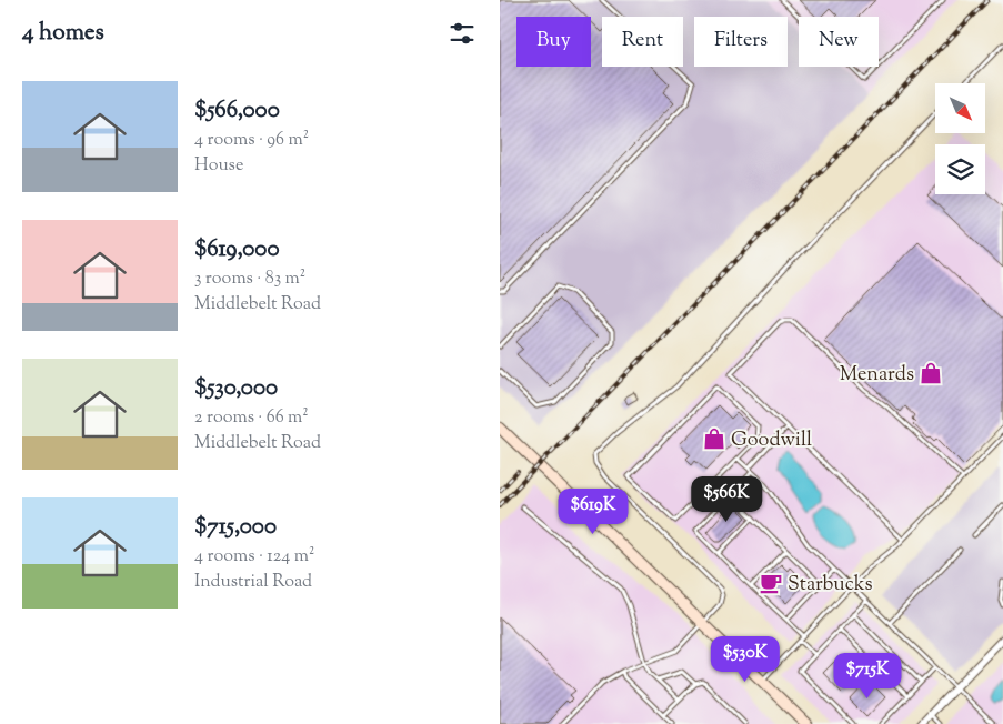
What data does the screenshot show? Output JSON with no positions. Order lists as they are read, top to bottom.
{
  "places": {
    "shop": ["Menards", "Goodwill"],
    "cafe": ["Starbucks"]
  },
  "north": "bottom right",
  "page": {
    "heading": "4 homes",
    "chip": [
      "Buy",
      "Rent",
      "Filters",
      "New"
    ],
    "list": [
      {
        "name": "$566,000",
        "note": "4 rooms · 96 m² · House"
      },
      {
        "name": "$619,000",
        "note": "3 rooms · 83 m² · Middlebelt Road"
      },
      {
        "name": "$530,000",
        "note": "2 rooms · 66 m² · Middlebelt Road"
      },
      {
        "name": "$715,000",
        "note": "4 rooms · 124 m² · Industrial Road"
      }
    ],
    "price": [
      "$566K",
      "$619K",
      "$530K",
      "$715K"
    ]
  }
}
